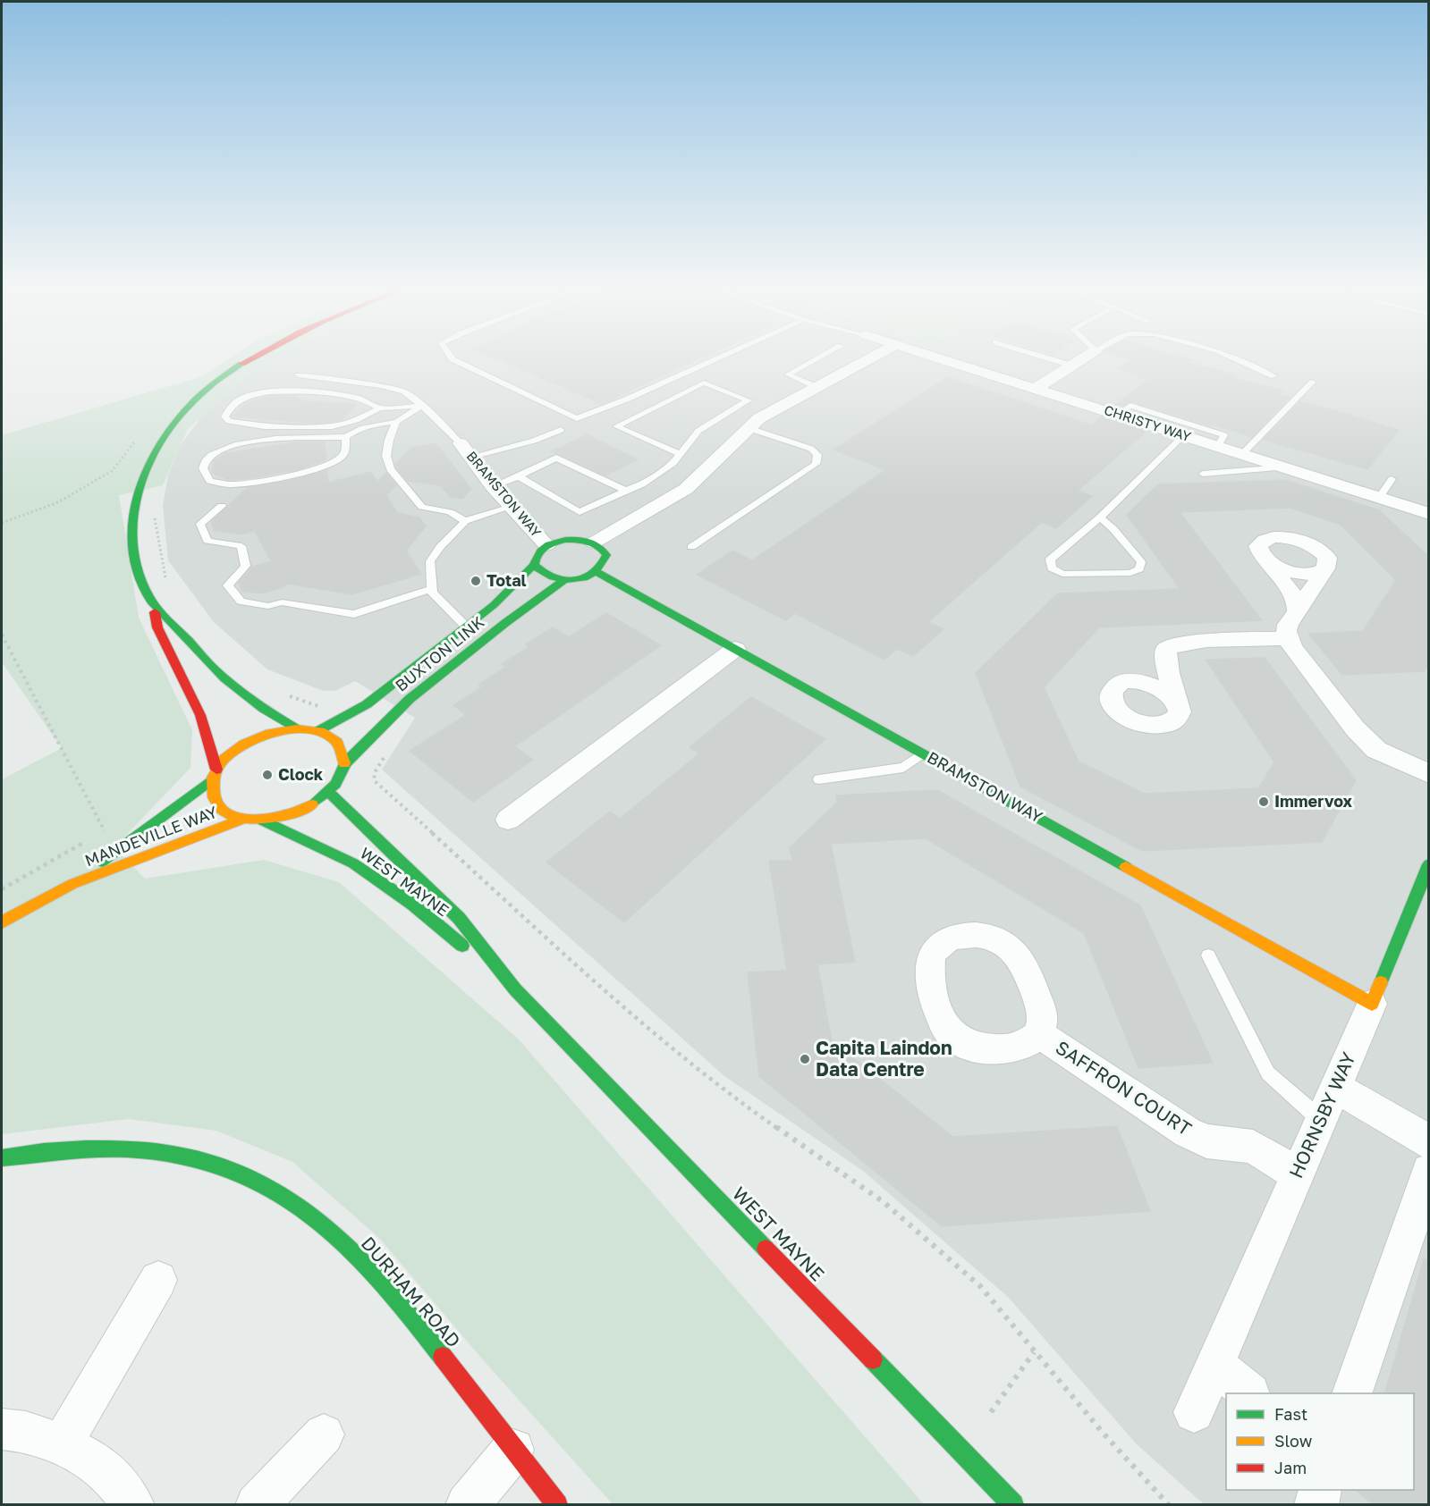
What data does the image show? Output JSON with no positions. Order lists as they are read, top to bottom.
{
  "streets": {
    "main road": [
      "BRAMSTON WAY",
      "BUXTON LINK",
      "MANDEVILLE WAY",
      "WEST MAYNE",
      "HORNSBY WAY",
      "DURHAM ROAD"
    ],
    "street": ["CHRISTY WAY", "SAFFRON COURT"]
  },
  "crossings": [
    ["BRAMSTON WAY", "BUXTON LINK"],
    ["BRAMSTON WAY", "HORNSBY WAY"],
    ["BUXTON LINK", "MANDEVILLE WAY"],
    ["BUXTON LINK", "WEST MAYNE"],
    ["MANDEVILLE WAY", "WEST MAYNE"],
    ["SAFFRON COURT", "HORNSBY WAY"]
  ],
  "places": [
    "Total",
    "Clock",
    "Immervox",
    "Capita Laindon Data Centre"
  ],
  "legend": ["Fast", "Slow", "Jam"]
}
